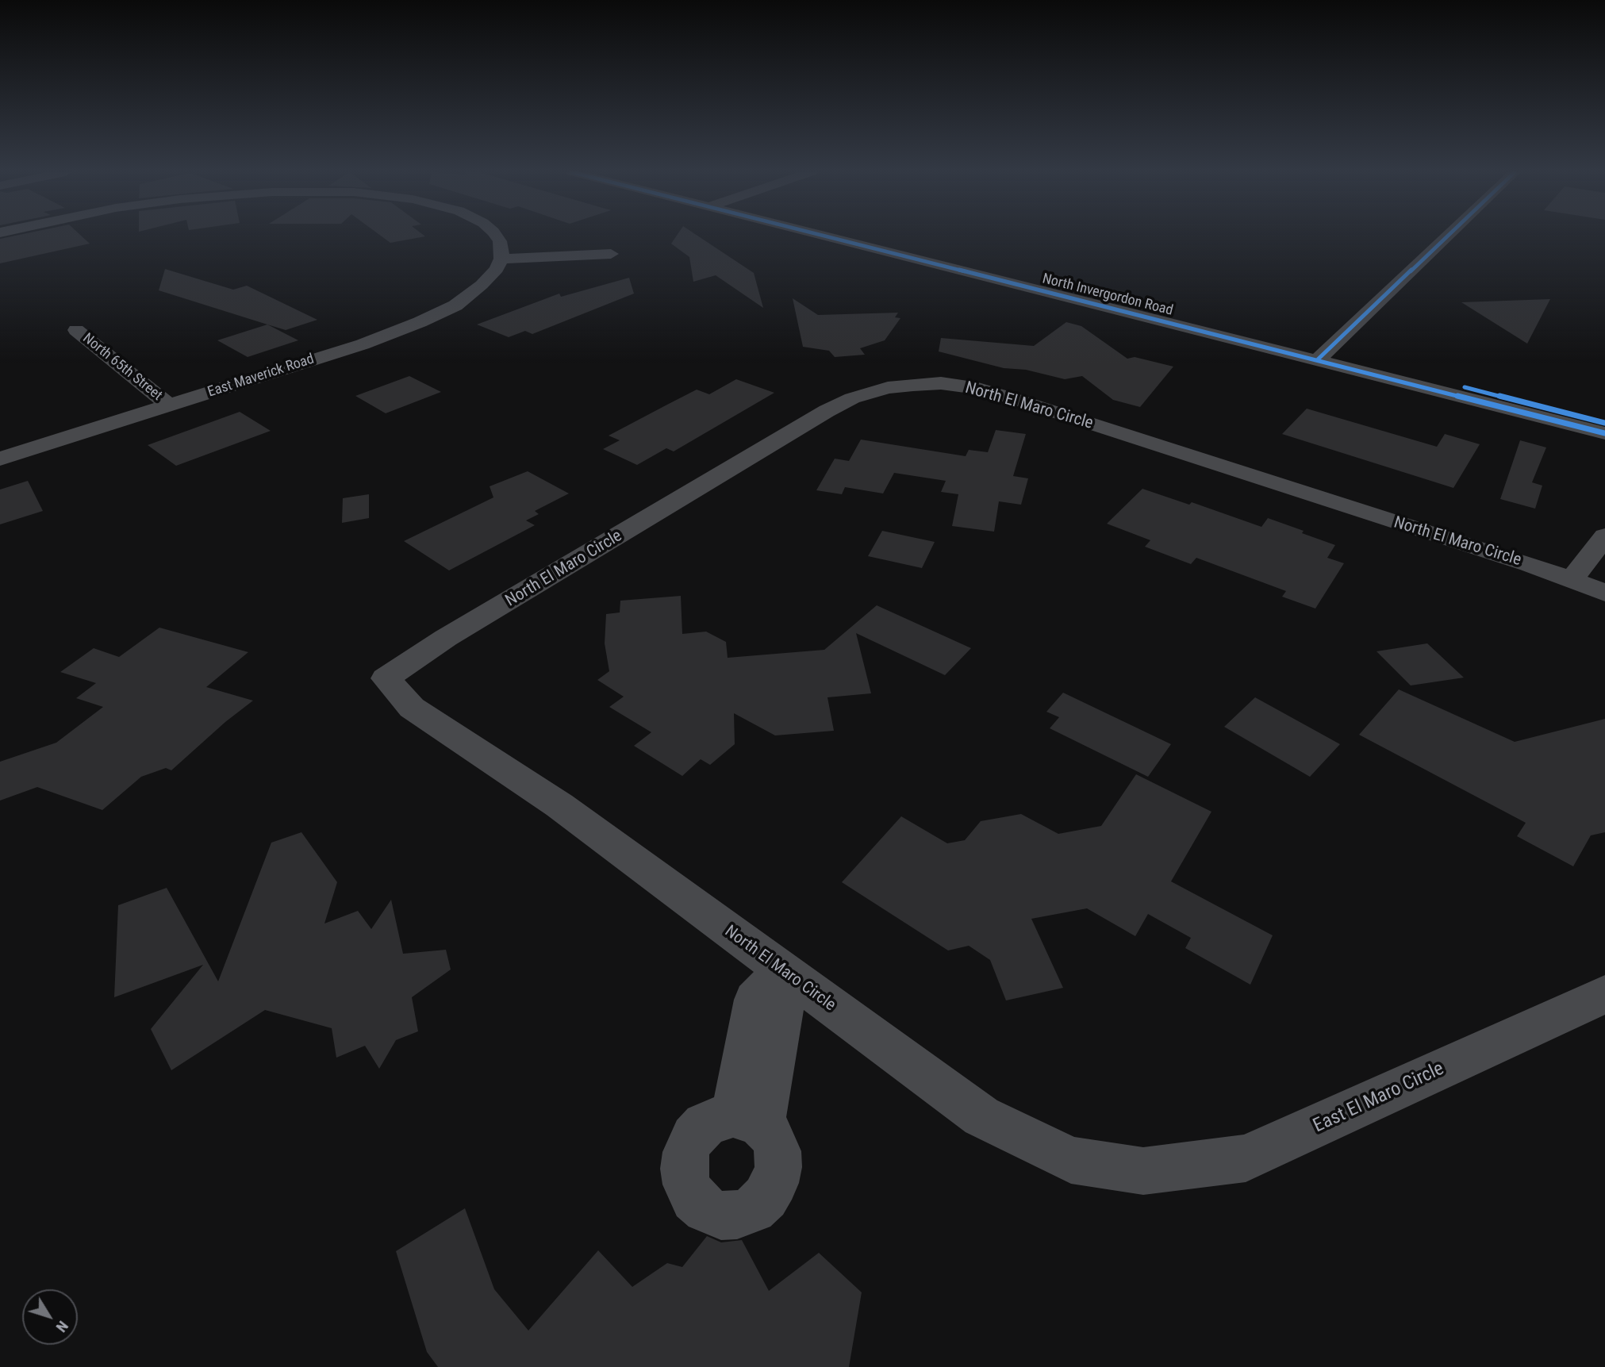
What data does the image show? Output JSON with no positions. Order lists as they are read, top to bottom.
{
  "streets": {
    "street": [
      "North Invergordon Road",
      "North 65th Street",
      "East Maverick Road",
      "North El Maro Circle",
      "East El Maro Circle"
    ]
  },
  "crossings": [
    ["North 65th Street", "East Maverick Road"],
    ["North El Maro Circle", "East El Maro Circle"]
  ],
  "north": "bottom right"
}
